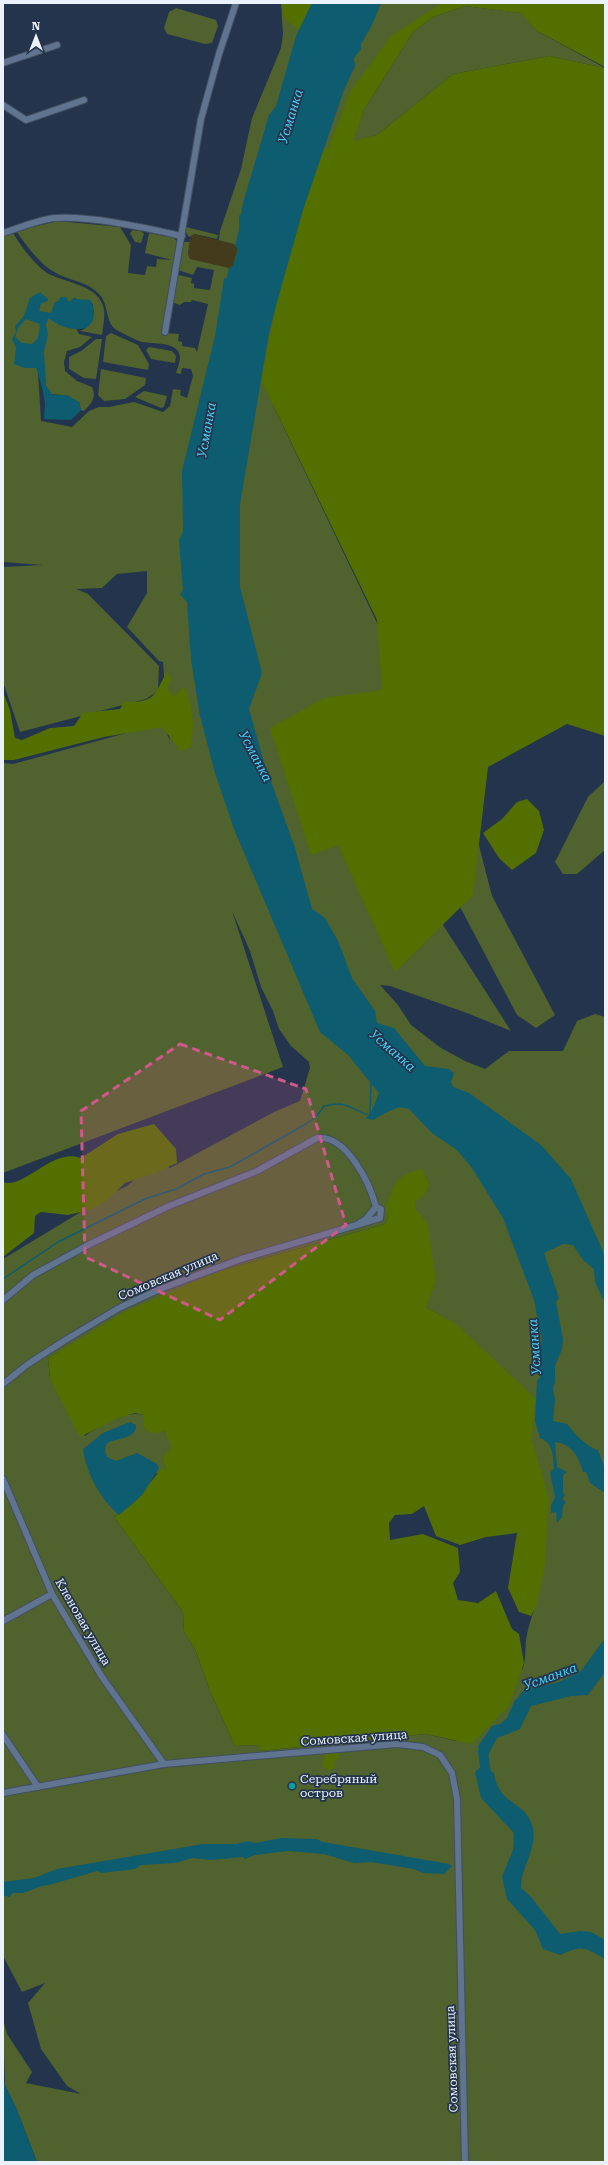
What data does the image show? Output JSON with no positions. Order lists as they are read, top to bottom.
{
  "streets": {
    "street": ["Сомовская улица", "Кленовая улица"]
  },
  "crossings": [
    ["Сомовская улица", "Кленовая улица"]
  ],
  "water": ["Усманка"],
  "places": ["Серебряный остров"],
  "north": "top"
}
